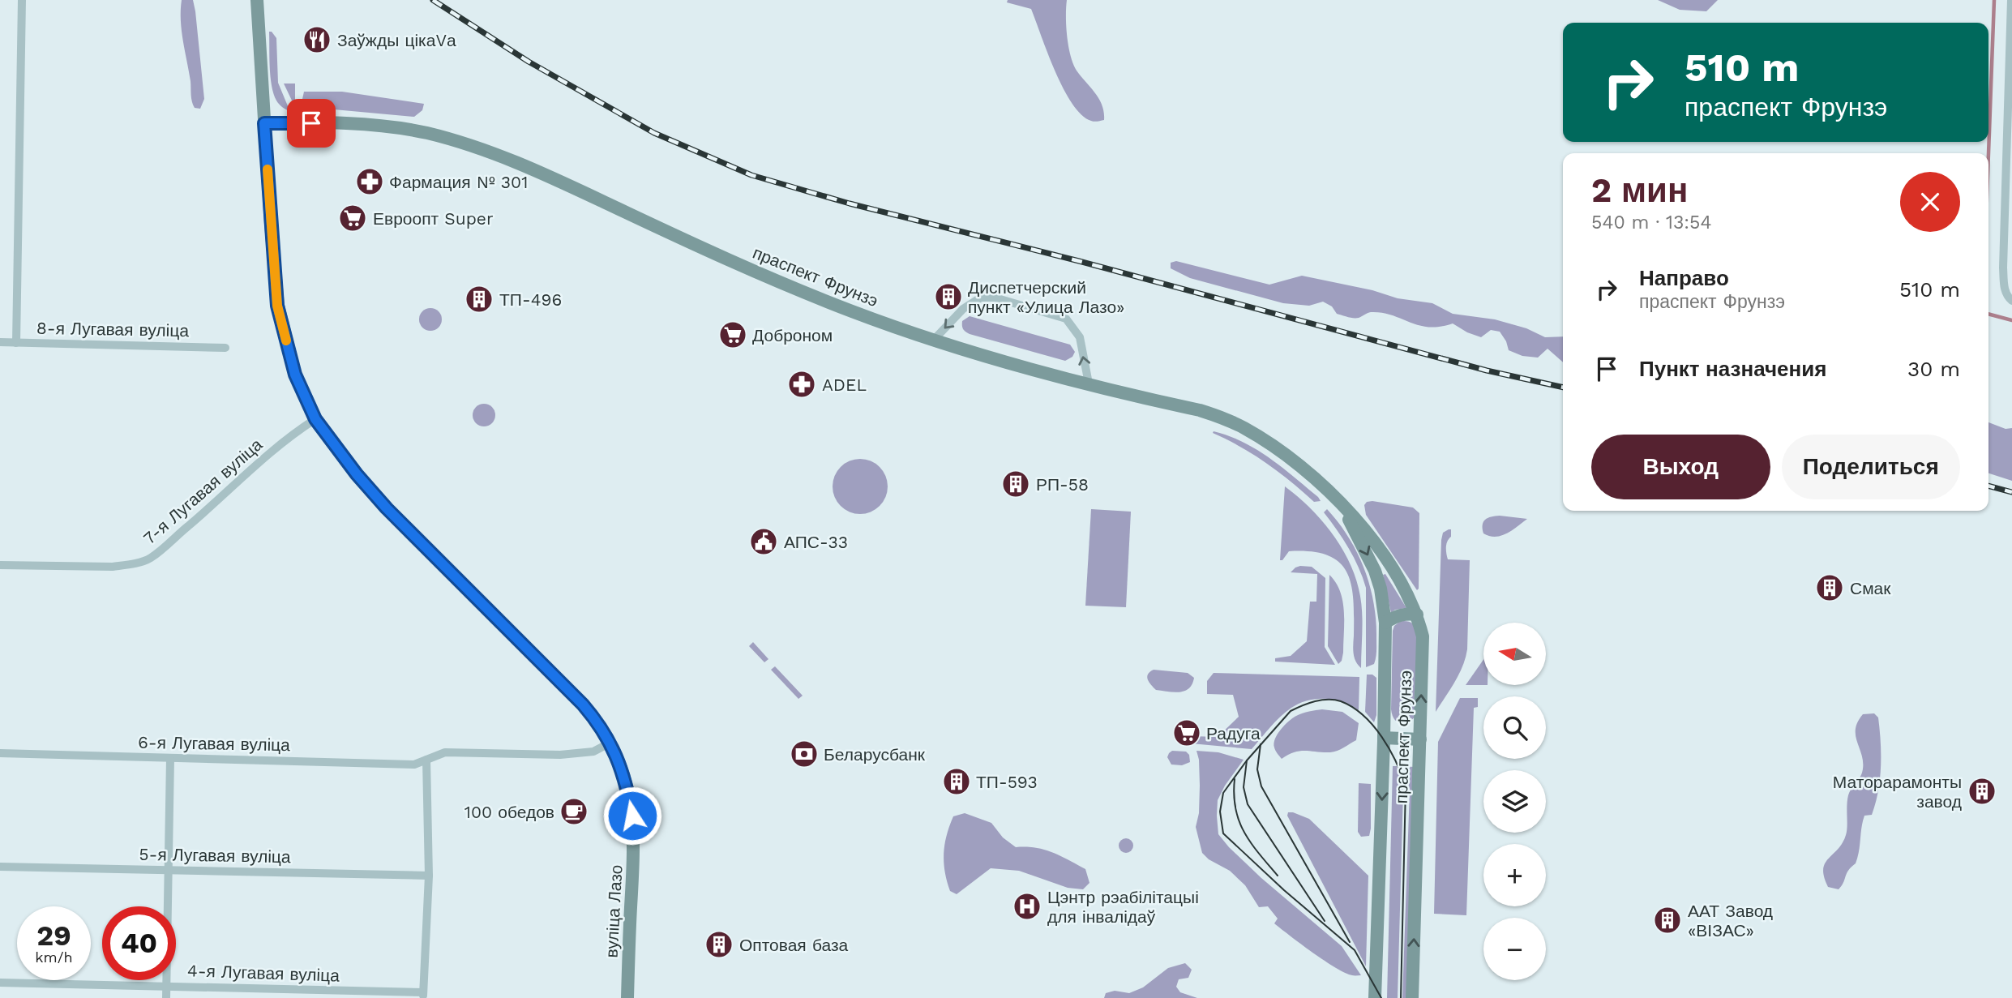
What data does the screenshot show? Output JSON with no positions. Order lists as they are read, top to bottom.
{
  "streets": {
    "main road": ["праспект Фрунзэ", "вуліца Лазо"],
    "street": [
      "8-я Лугавая вуліца",
      "7-я Лугавая вуліца",
      "6-я Лугавая вуліца",
      "5-я Лугавая вуліца",
      "4-я Лугавая вуліца"
    ]
  },
  "crossings": [
    ["праспект Фрунзэ", "вуліца Лазо"],
    ["7-я Лугавая вуліца", "вуліца Лазо"],
    ["6-я Лугавая вуліца", "вуліца Лазо"]
  ],
  "places": {
    "restaurant": ["Заўжды цікаVа"],
    "pharmacy": ["Фармация № 301", "ADEL"],
    "supermarket": ["Евроопт Super", "Доброном", "Радуга"],
    "building": [
      "Диспетчерский пункт «Улица Лазо»",
      "ТП-496",
      "РП-58",
      "Смак",
      "ТП-593",
      "Маторарамонты завод",
      "ААТ Завод «ВІЗАС»",
      "Оптовая база"
    ],
    "public building": ["АПС-33"],
    "bank": ["Беларусбанк"],
    "cafe": ["100 обедов"],
    "hospital": ["Цэнтр рэабілітацыі для інвалідаў"]
  },
  "north": "left",
  "page": {
    "turn": ["510 m", "праспект Фрунзэ"],
    "heading": ["2 мин", "540 m · 13:54"],
    "list": [
      {
        "name": "Направо",
        "note": "праспект Фрунзэ",
        "value": "510 m"
      },
      {
        "name": "Пункт назначения",
        "value": "30 m"
      }
    ],
    "buttons": ["Выход", "Поделиться"],
    "map_buttons": ["+", "−"],
    "speed": "29 km/h",
    "limit": "40"
  }
}
